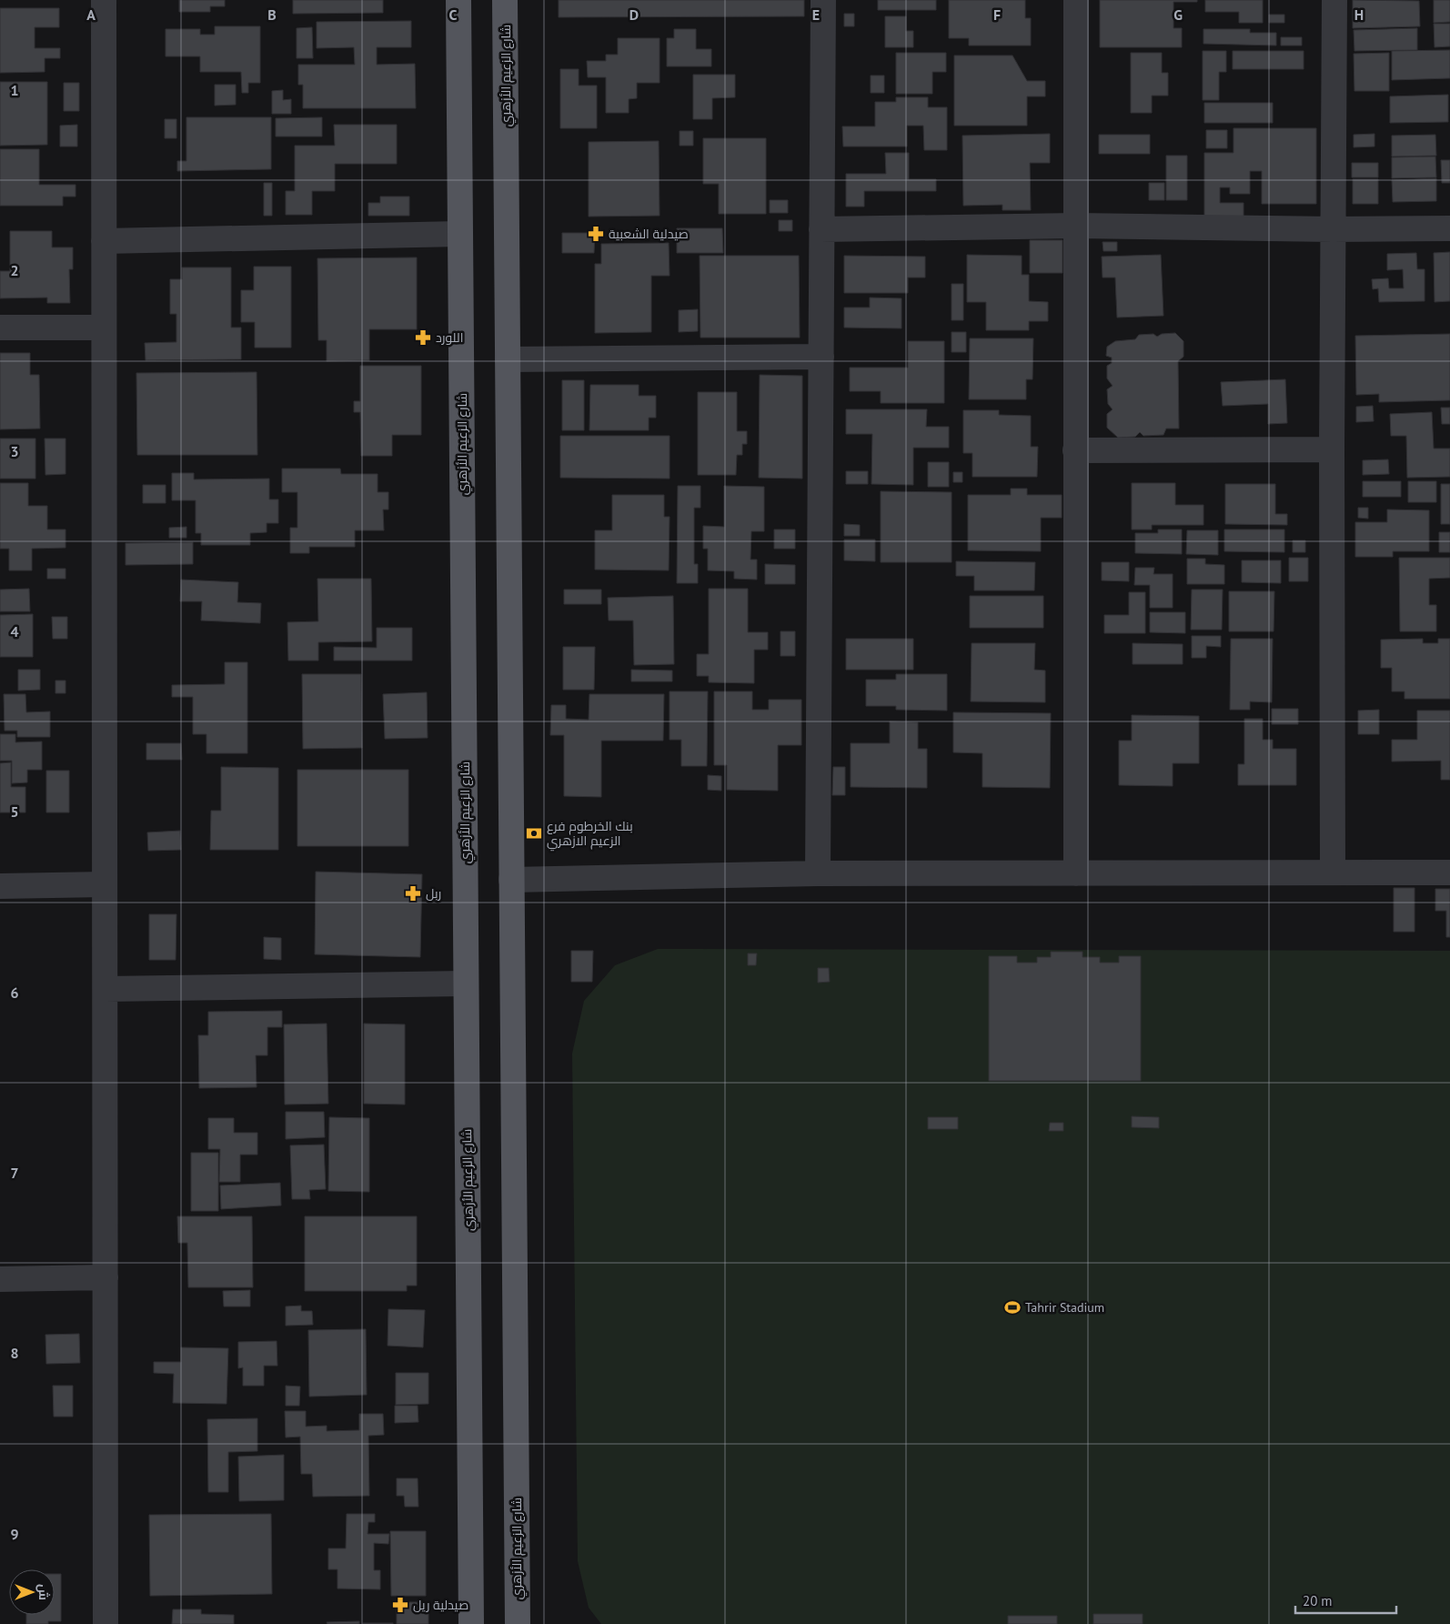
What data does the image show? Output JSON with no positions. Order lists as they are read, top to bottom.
{
  "streets": {
    "main road": ["شارع الزعيم الأزهري"]
  },
  "places": {
    "pharmacy": [
      "صيدلية الشعبية",
      "اللورد",
      "ربل",
      "صيدلية ريل"
    ],
    "bank": ["بنك الخرطوم فرع الزعيم الازهري"],
    "sports": ["Tahrir Stadium"]
  },
  "scale_bar": "20 m",
  "north": "right",
  "grid": {
    "columns": [
      "A",
      "B",
      "C",
      "D",
      "E",
      "F",
      "G",
      "H"
    ],
    "rows": [
      "1",
      "2",
      "3",
      "4",
      "5",
      "6",
      "7",
      "8",
      "9"
    ]
  }
}
